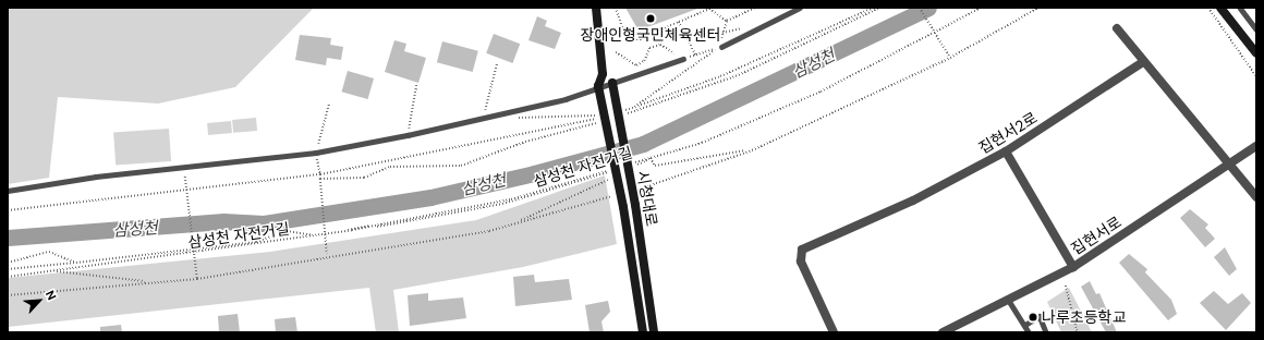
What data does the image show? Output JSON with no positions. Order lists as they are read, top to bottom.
{
  "streets": {
    "street": ["집현서2로", "시청대로", "집현서로"],
    "path": ["삼성천 자전거길"]
  },
  "water": ["삼성천"],
  "places": ["장애인형국민체육센터", "나루초등학교"],
  "north": "top right"
}
